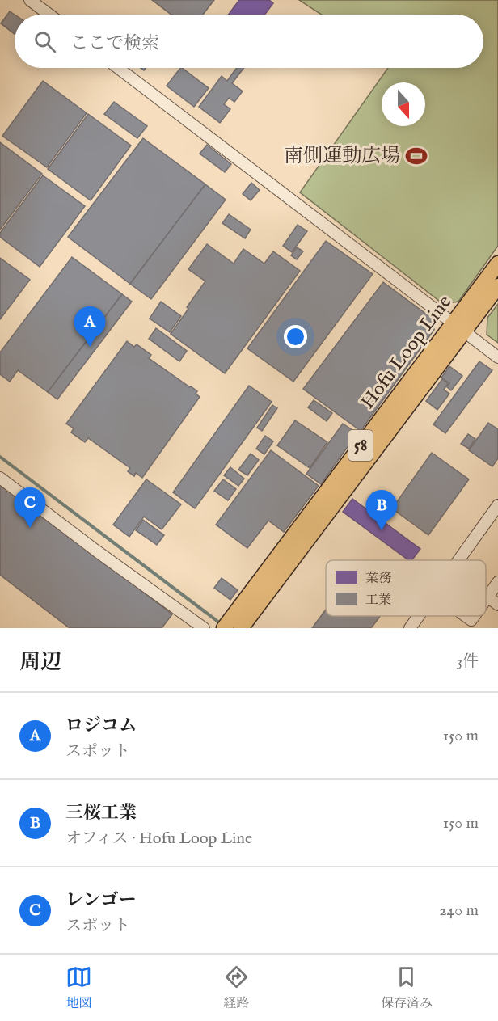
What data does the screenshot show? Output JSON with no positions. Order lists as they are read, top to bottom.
{
  "streets": {
    "main road": ["Hofu Loop Line", "58"]
  },
  "places": {
    "sports": ["南側運動広場"]
  },
  "legend": ["業務", "工業"],
  "north": "bottom",
  "page": {
    "search": "ここで検索",
    "pins": ["A", "C", "B"],
    "heading": ["周辺", "3件"],
    "list": [
      {
        "mark": "A",
        "name": "ロジコム",
        "note": "スポット",
        "value": "150 m"
      },
      {
        "mark": "B",
        "name": "三桜工業",
        "note": "オフィス · Hofu Loop Line",
        "value": "150 m"
      },
      {
        "mark": "C",
        "name": "レンゴー",
        "note": "スポット",
        "value": "240 m"
      }
    ],
    "nav": ["地図", "経路", "保存済み"]
  }
}
